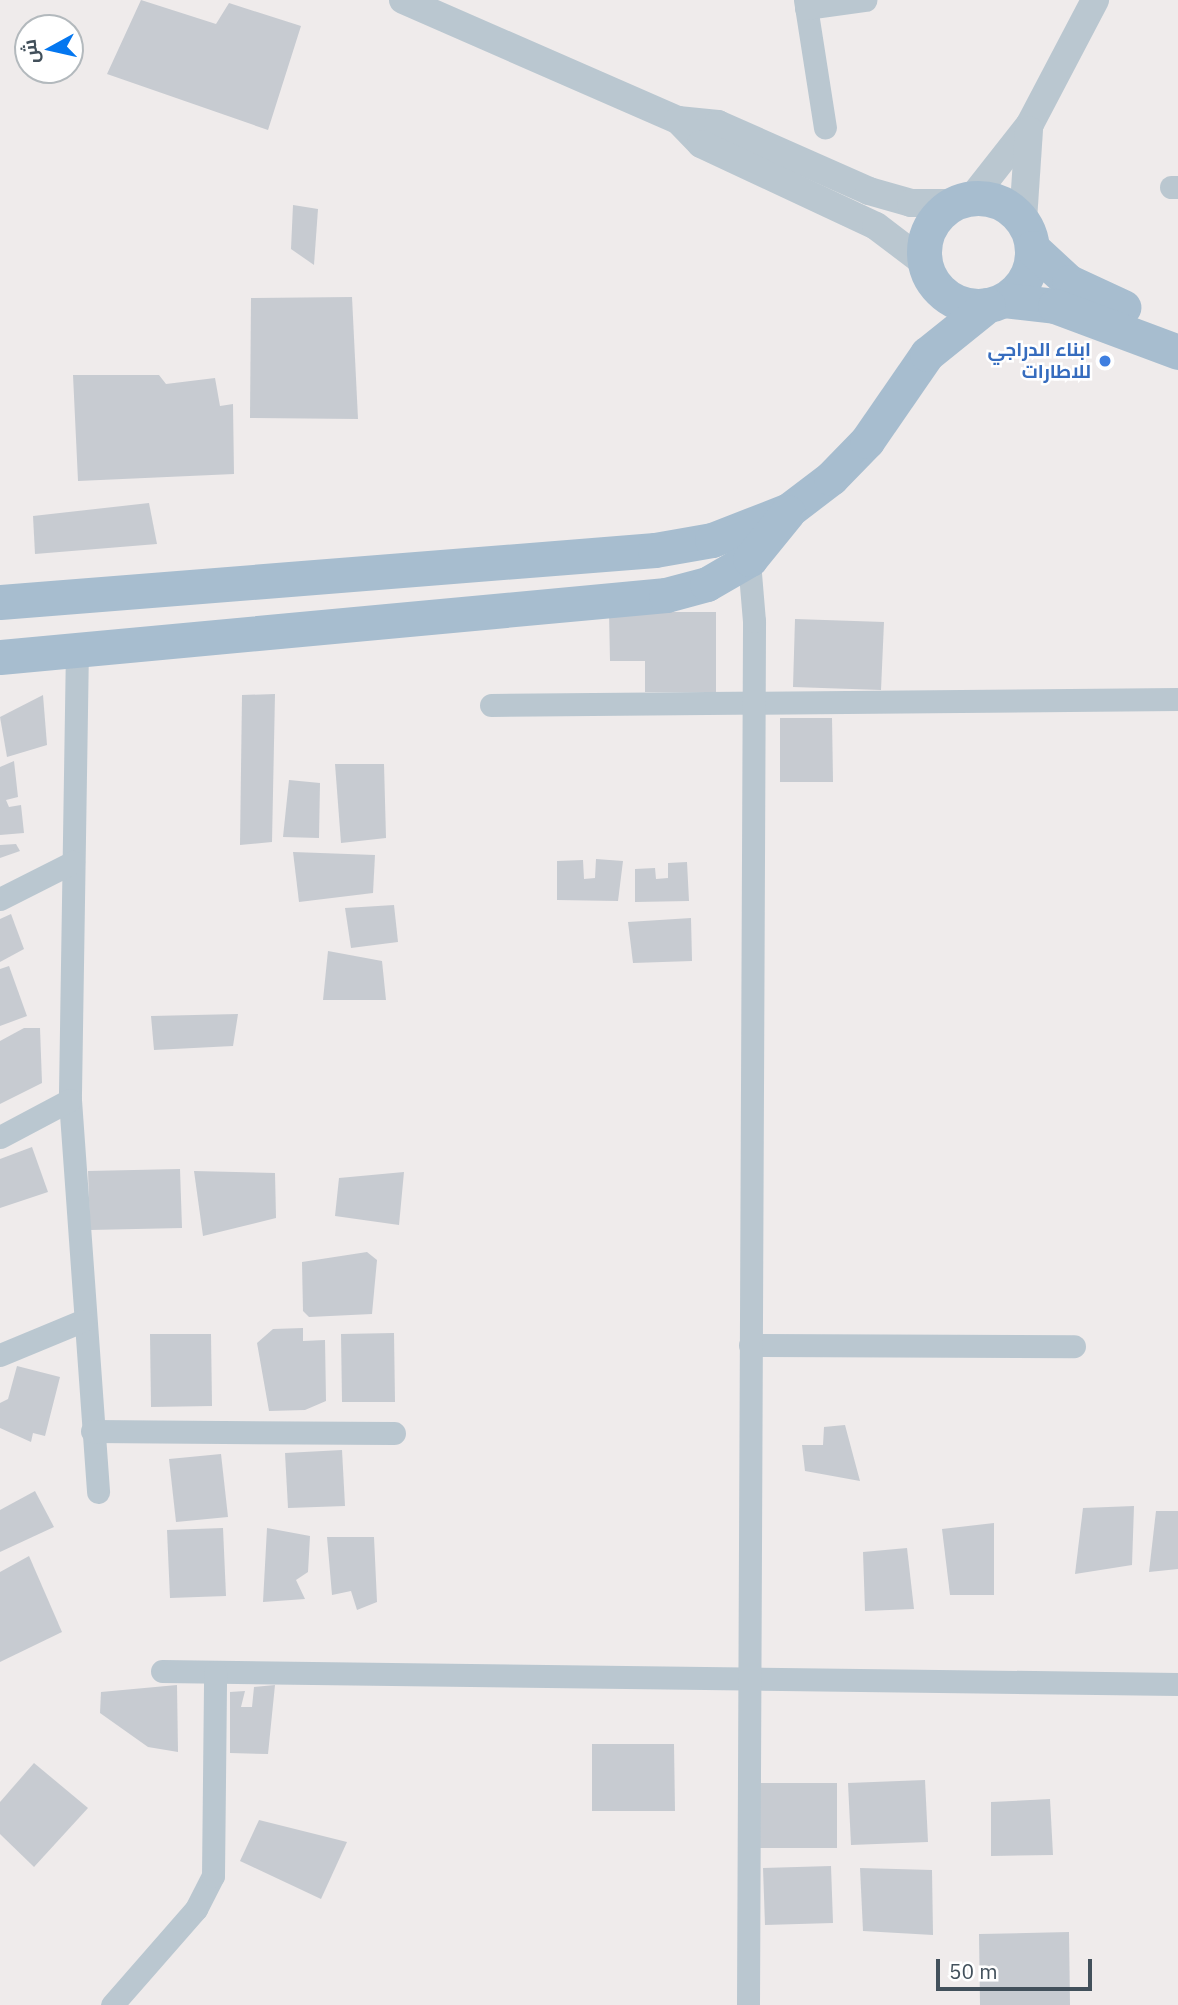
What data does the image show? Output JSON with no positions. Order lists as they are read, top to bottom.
{
  "places": ["ابناء الدراجي للاطارات"],
  "scale_bar": "50 m",
  "north": "left"
}
